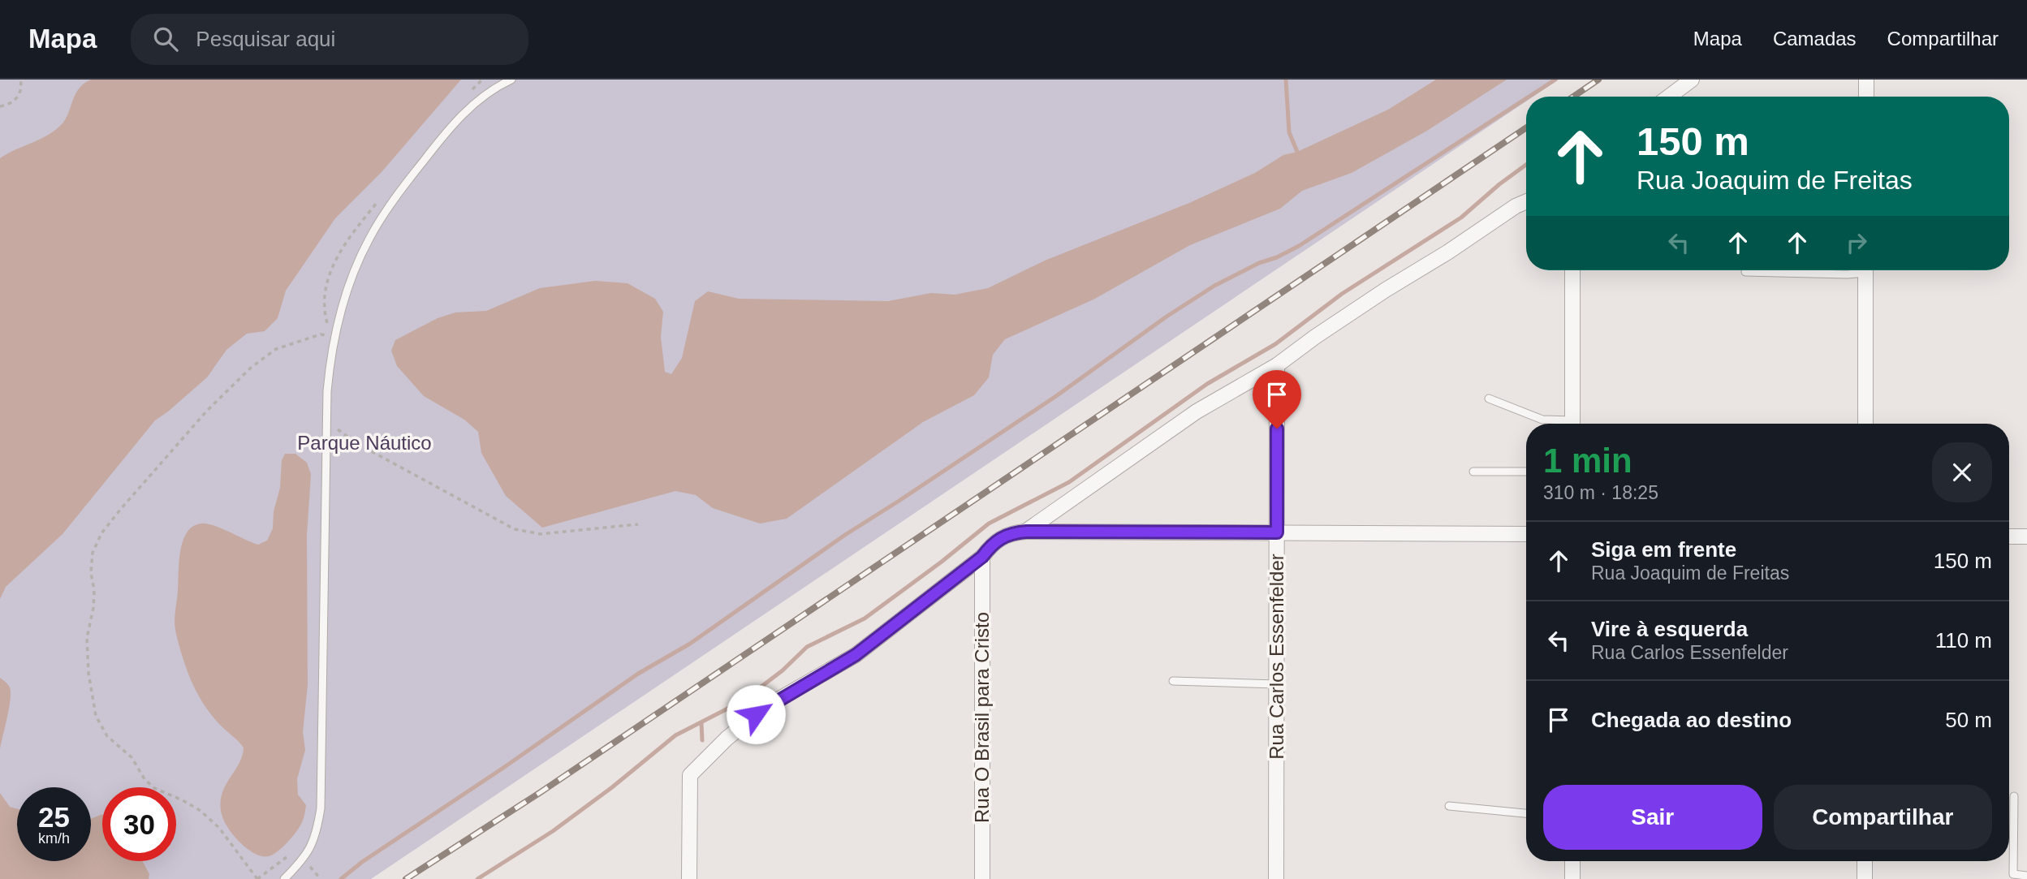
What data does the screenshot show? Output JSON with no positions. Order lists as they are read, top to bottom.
{
  "streets": {
    "street": ["Rua Carlos Essenfelder", "Rua O Brasil para Cristo"]
  },
  "parks": ["Parque Náutico"],
  "page": {
    "header": "Mapa",
    "search": "Pesquisar aqui",
    "nav": ["Mapa", "Camadas", "Compartilhar"],
    "turn": ["150 m", "Rua Joaquim de Freitas"],
    "heading": ["1 min", "310 m · 18:25"],
    "list": [
      {
        "name": "Siga em frente",
        "note": "Rua Joaquim de Freitas",
        "value": "150 m"
      },
      {
        "name": "Vire à esquerda",
        "note": "Rua Carlos Essenfelder",
        "value": "110 m"
      },
      {
        "name": "Chegada ao destino",
        "value": "50 m"
      }
    ],
    "buttons": ["Sair", "Compartilhar"],
    "speed": "25 km/h",
    "limit": "30"
  }
}
